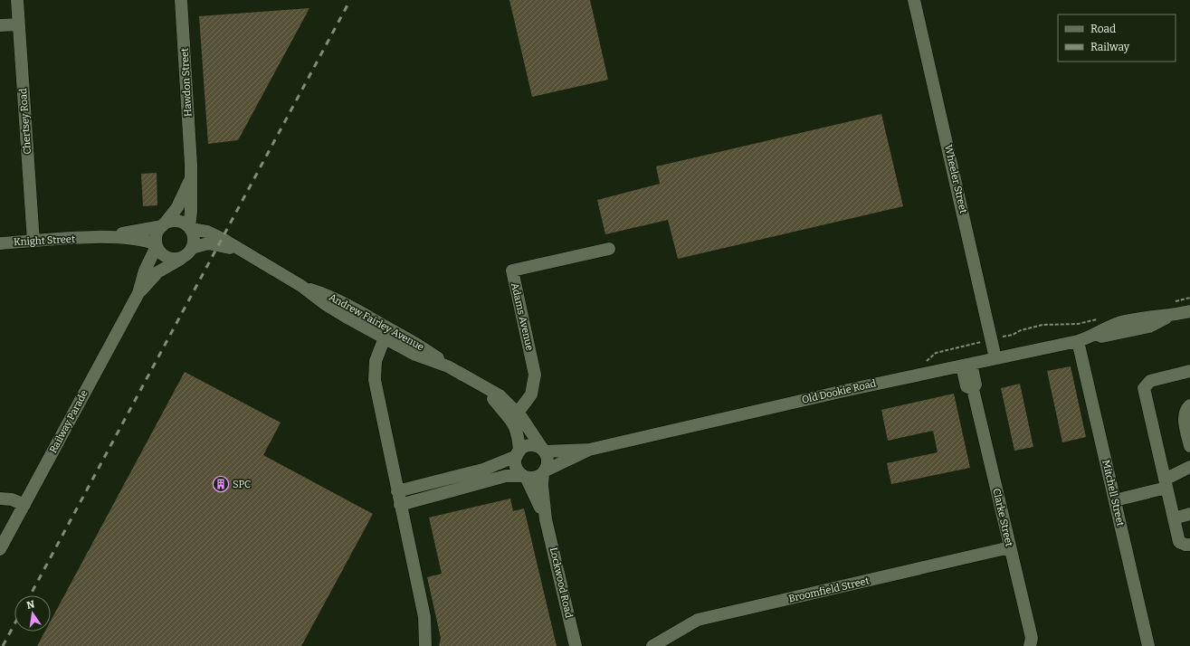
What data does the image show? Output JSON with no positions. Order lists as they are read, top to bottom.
{
  "streets": {
    "street": [
      "Hawdon Street",
      "Chertsey Road",
      "Wheeler Street",
      "Knight Street",
      "Adams Avenue",
      "Andrew Fairley Avenue",
      "Old Dookie Road",
      "Railway Parade",
      "Mitchell Street",
      "Clarke Street",
      "Lockwood Road",
      "Broomfield Street"
    ]
  },
  "crossings": [
    ["Hawdon Street", "Knight Street"],
    ["Hawdon Street", "Andrew Fairley Avenue"],
    ["Hawdon Street", "Railway Parade"],
    ["Chertsey Road", "Knight Street"],
    ["Wheeler Street", "Old Dookie Road"],
    ["Knight Street", "Andrew Fairley Avenue"],
    ["Knight Street", "Railway Parade"],
    ["Adams Avenue", "Andrew Fairley Avenue"],
    ["Andrew Fairley Avenue", "Old Dookie Road"],
    ["Andrew Fairley Avenue", "Railway Parade"],
    ["Andrew Fairley Avenue", "Lockwood Road"],
    ["Old Dookie Road", "Mitchell Street"],
    ["Old Dookie Road", "Clarke Street"],
    ["Old Dookie Road", "Lockwood Road"],
    ["Clarke Street", "Broomfield Street"]
  ],
  "places": {
    "building": ["SPC"]
  },
  "legend": ["Road", "Railway"],
  "north": "top"
}
